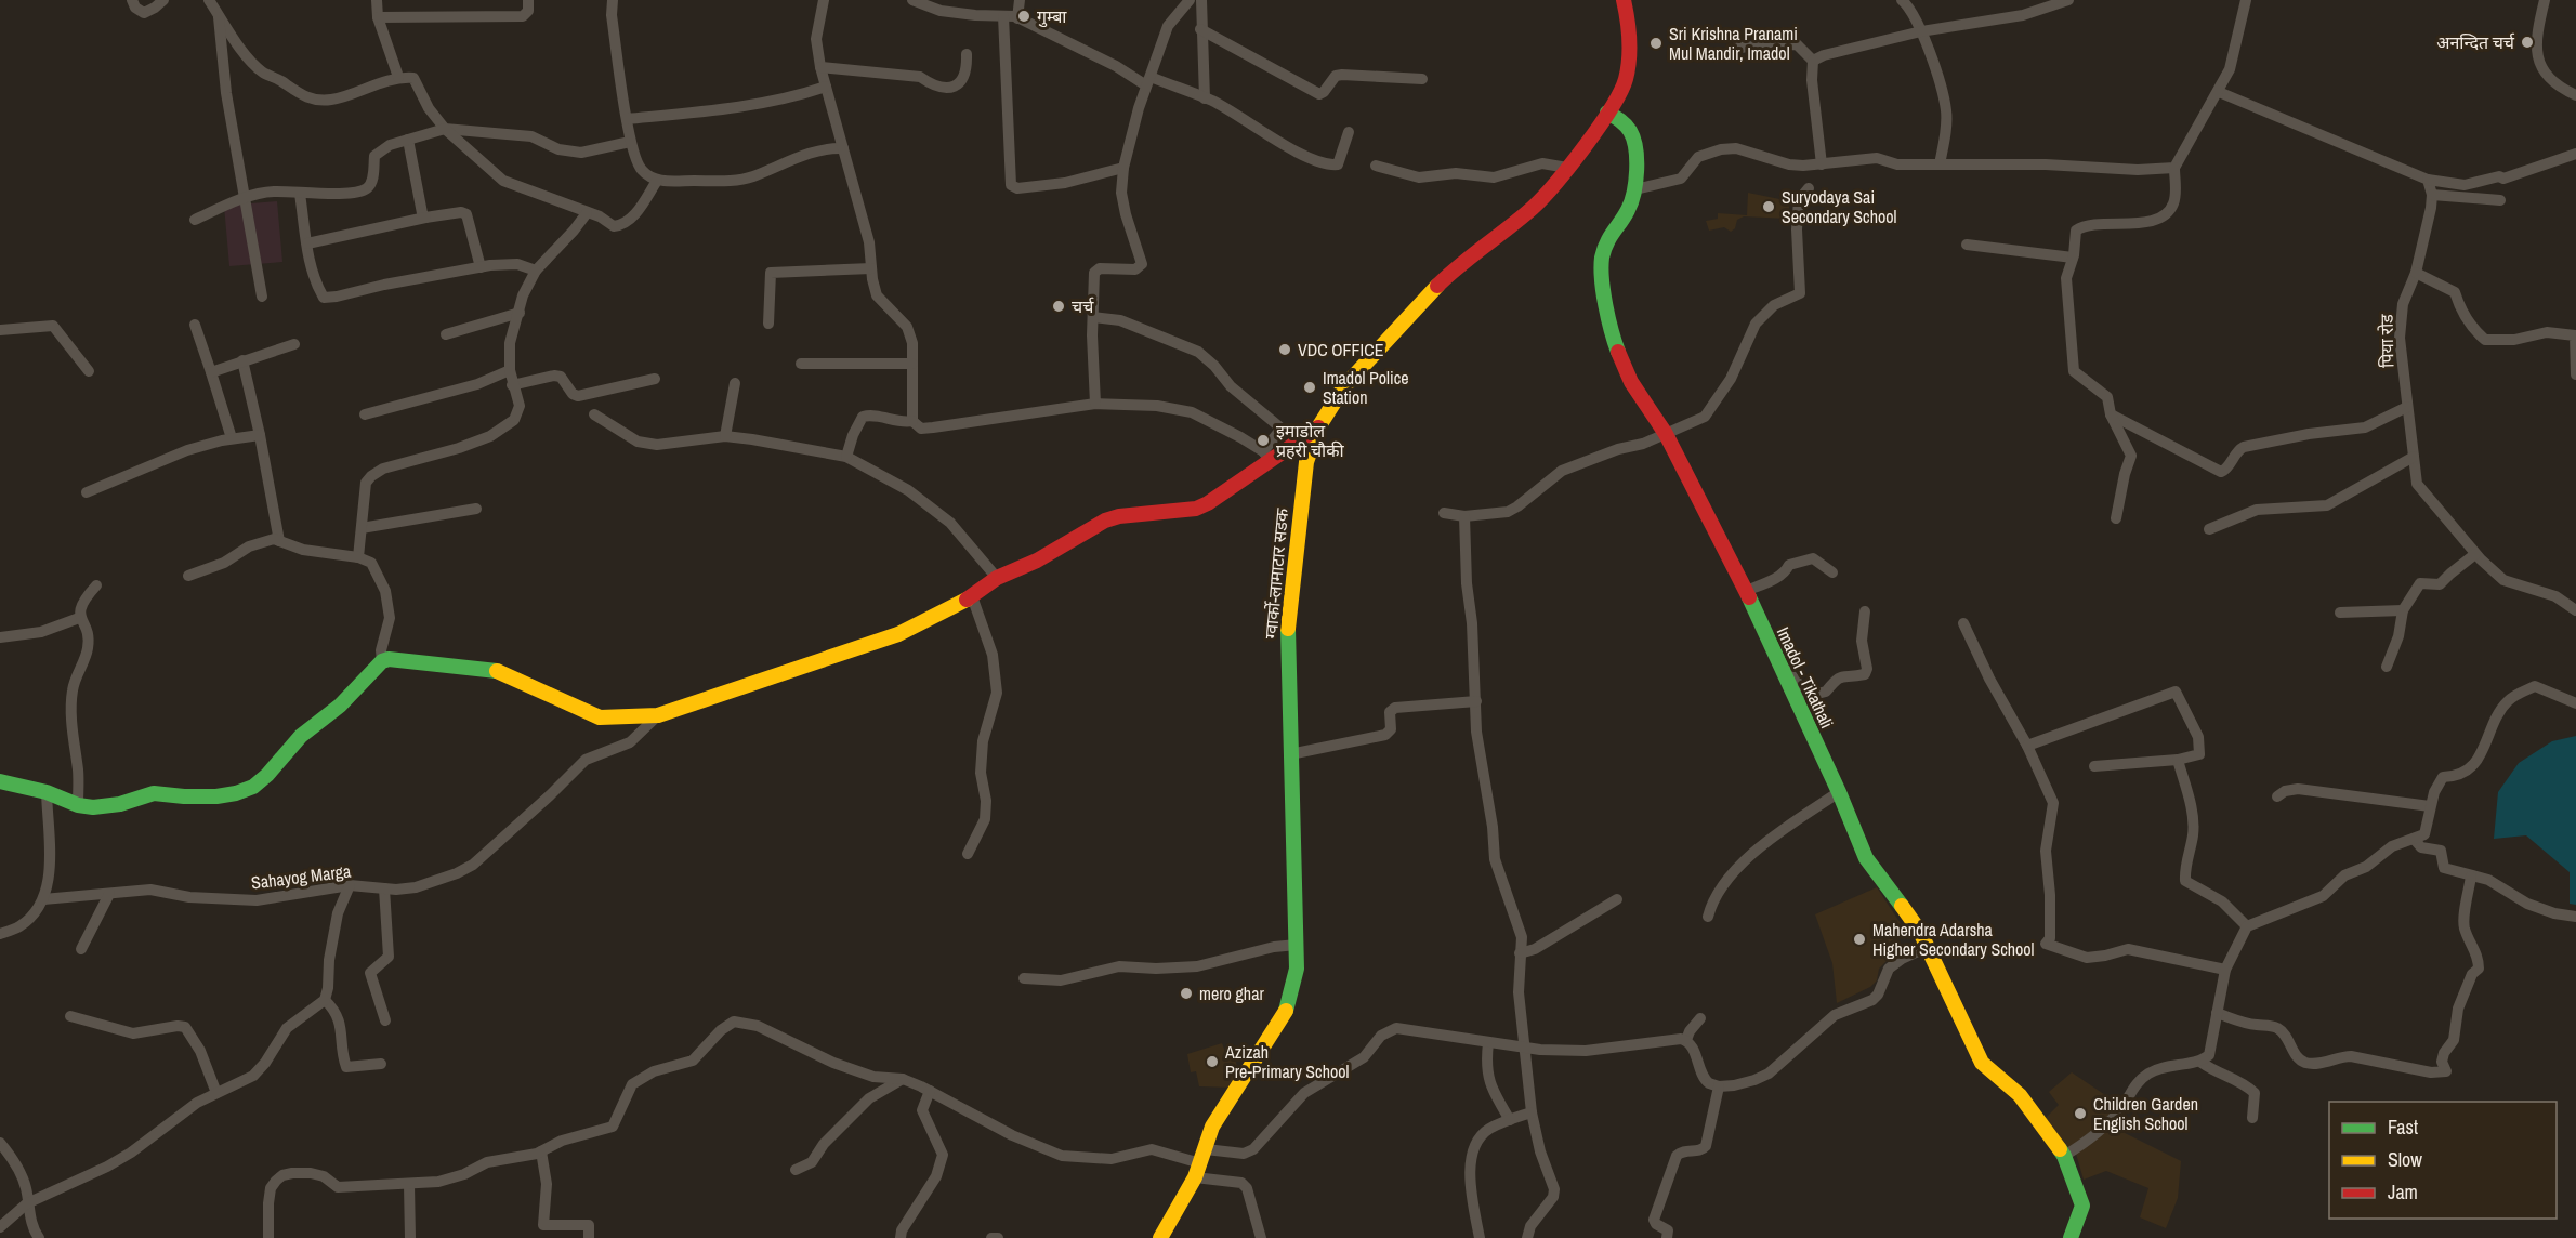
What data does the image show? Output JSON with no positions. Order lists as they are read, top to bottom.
{
  "streets": {
    "street": [
      "पिया रोड",
      "ग्वार्को-लामाटार सडक",
      "Imadol - Tikathali",
      "Sahayog Marga"
    ]
  },
  "crossings": [
    ["ग्वार्को-लामाटार सडक", "Imadol - Tikathali"]
  ],
  "places": [
    "गुम्बा",
    "अनन्दित चर्च",
    "Sri Krishna Pranami Mul Mandir, Imadol",
    "Suryodaya Sai Secondary School",
    "चर्च",
    "VDC OFFICE",
    "Imadol Police Station",
    "इमाडोल प्रहरी चौकी",
    "Mahendra Adarsha Higher Secondary School",
    "mero ghar",
    "Azizah Pre-Primary School",
    "Children Garden English School"
  ],
  "legend": ["Fast", "Slow", "Jam"]
}
